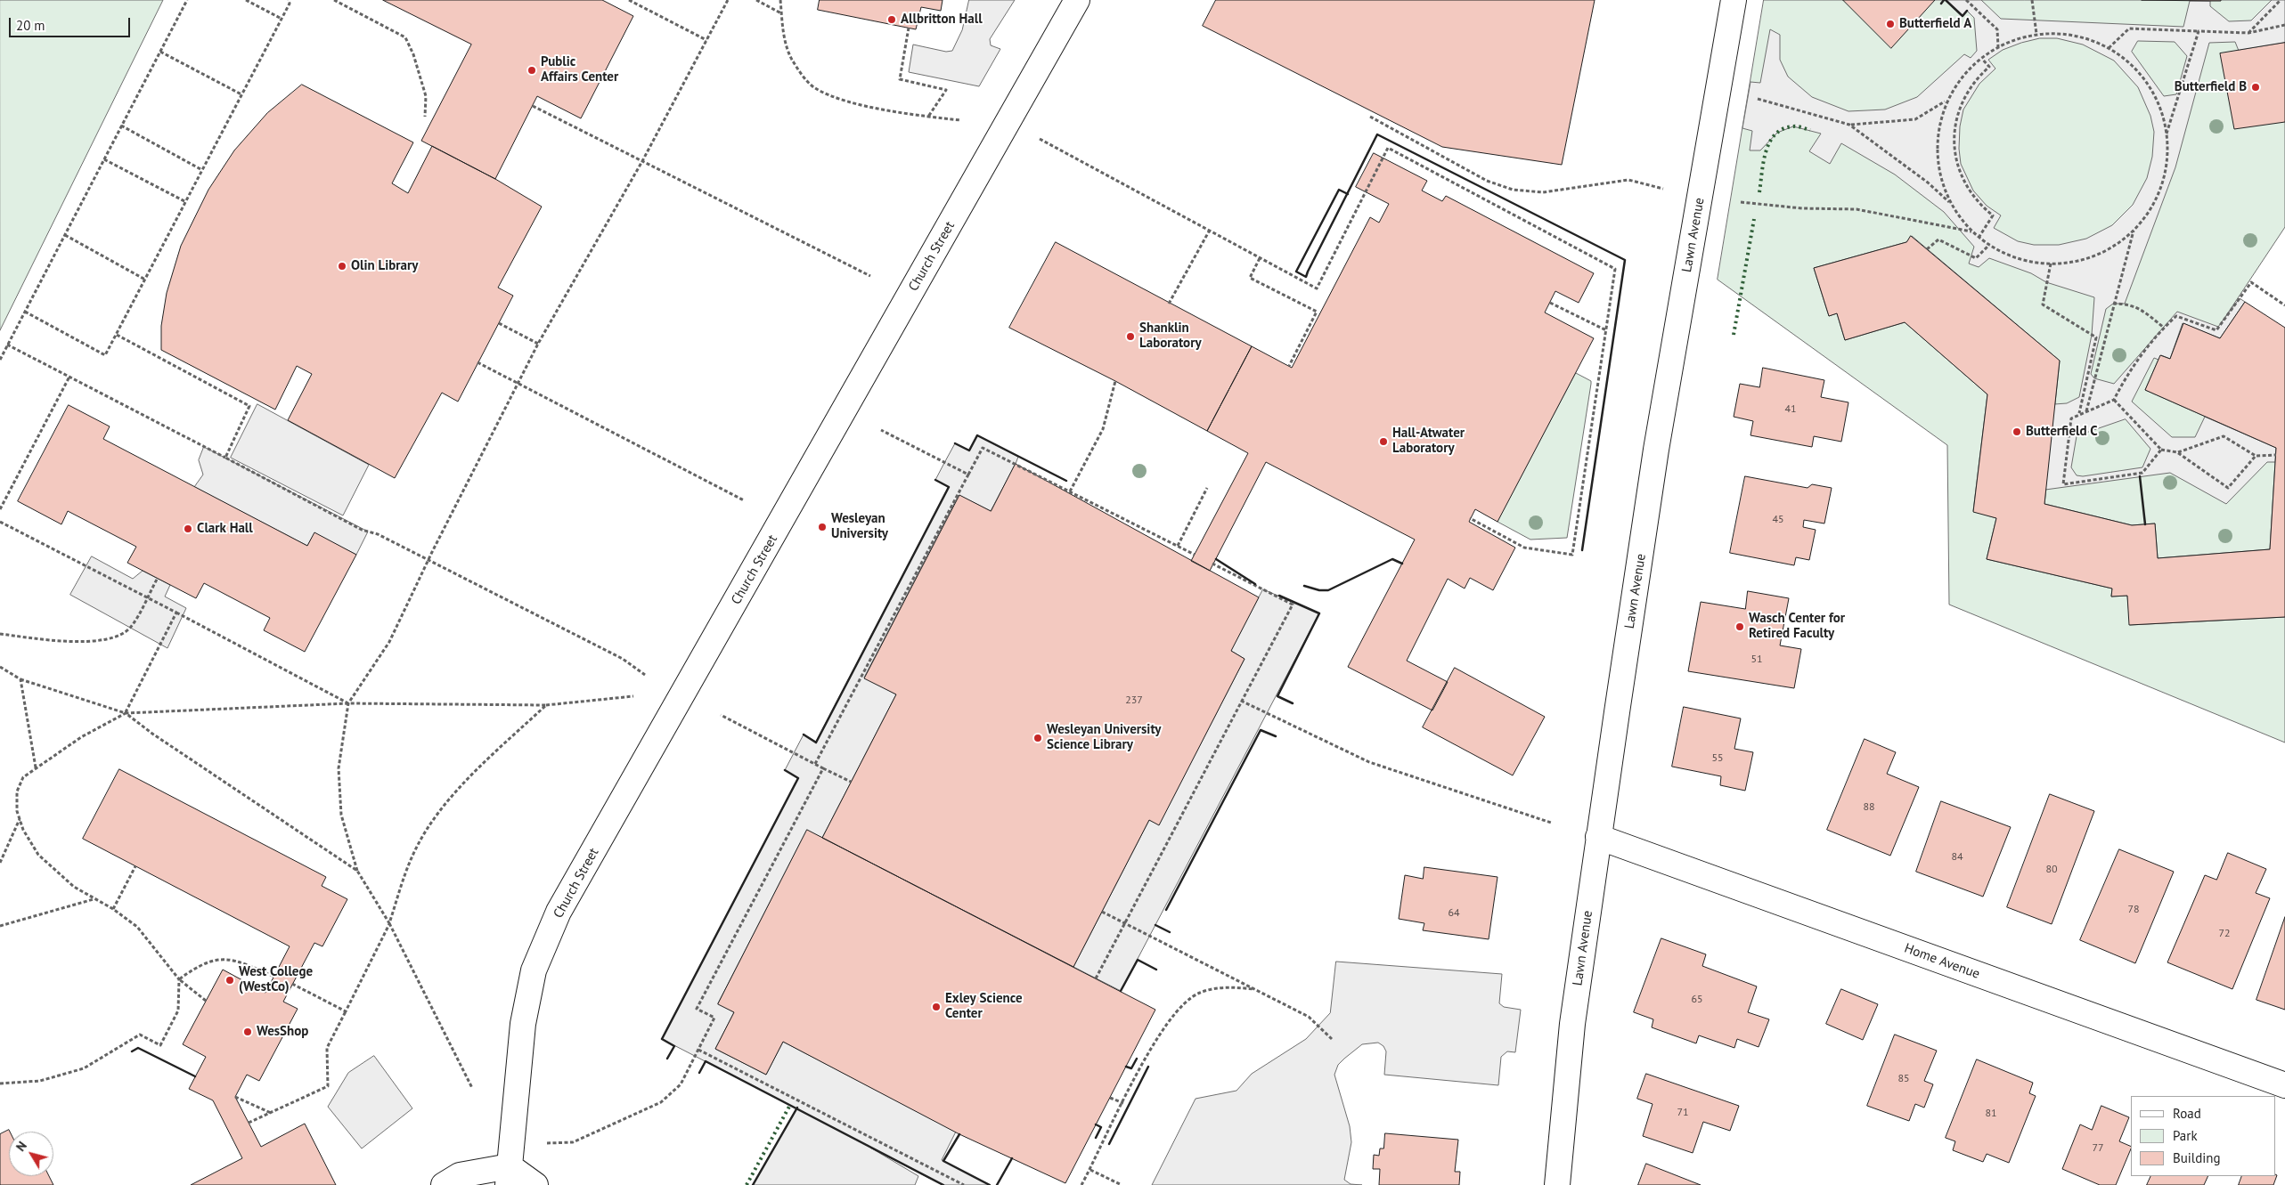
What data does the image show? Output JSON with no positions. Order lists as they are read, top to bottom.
{
  "streets": {
    "street": ["Lawn Avenue", "Church Street", "Home Avenue"]
  },
  "crossings": [
    ["Lawn Avenue", "Home Avenue"]
  ],
  "places": [
    "Allbritton Hall",
    "Butterfield A",
    "Public Affairs Center",
    "Butterfield B",
    "Olin Library",
    "Shanklin Laboratory",
    "Butterfield C",
    "Hall-Atwater Laboratory",
    "Wesleyan University",
    "Clark Hall",
    "Wasch Center for Retired Faculty",
    "Wesleyan University Science Library",
    "West College (WestCo)",
    "Exley Science Center",
    "WesShop"
  ],
  "house_numbers": [
    "41",
    "45",
    "51",
    "237",
    "55",
    "88",
    "84",
    "80",
    "78",
    "64",
    "72",
    "65",
    "85",
    "71",
    "81",
    "77"
  ],
  "legend": ["Road", "Park", "Building"],
  "scale_bar": "20 m",
  "north": "top left"
}
